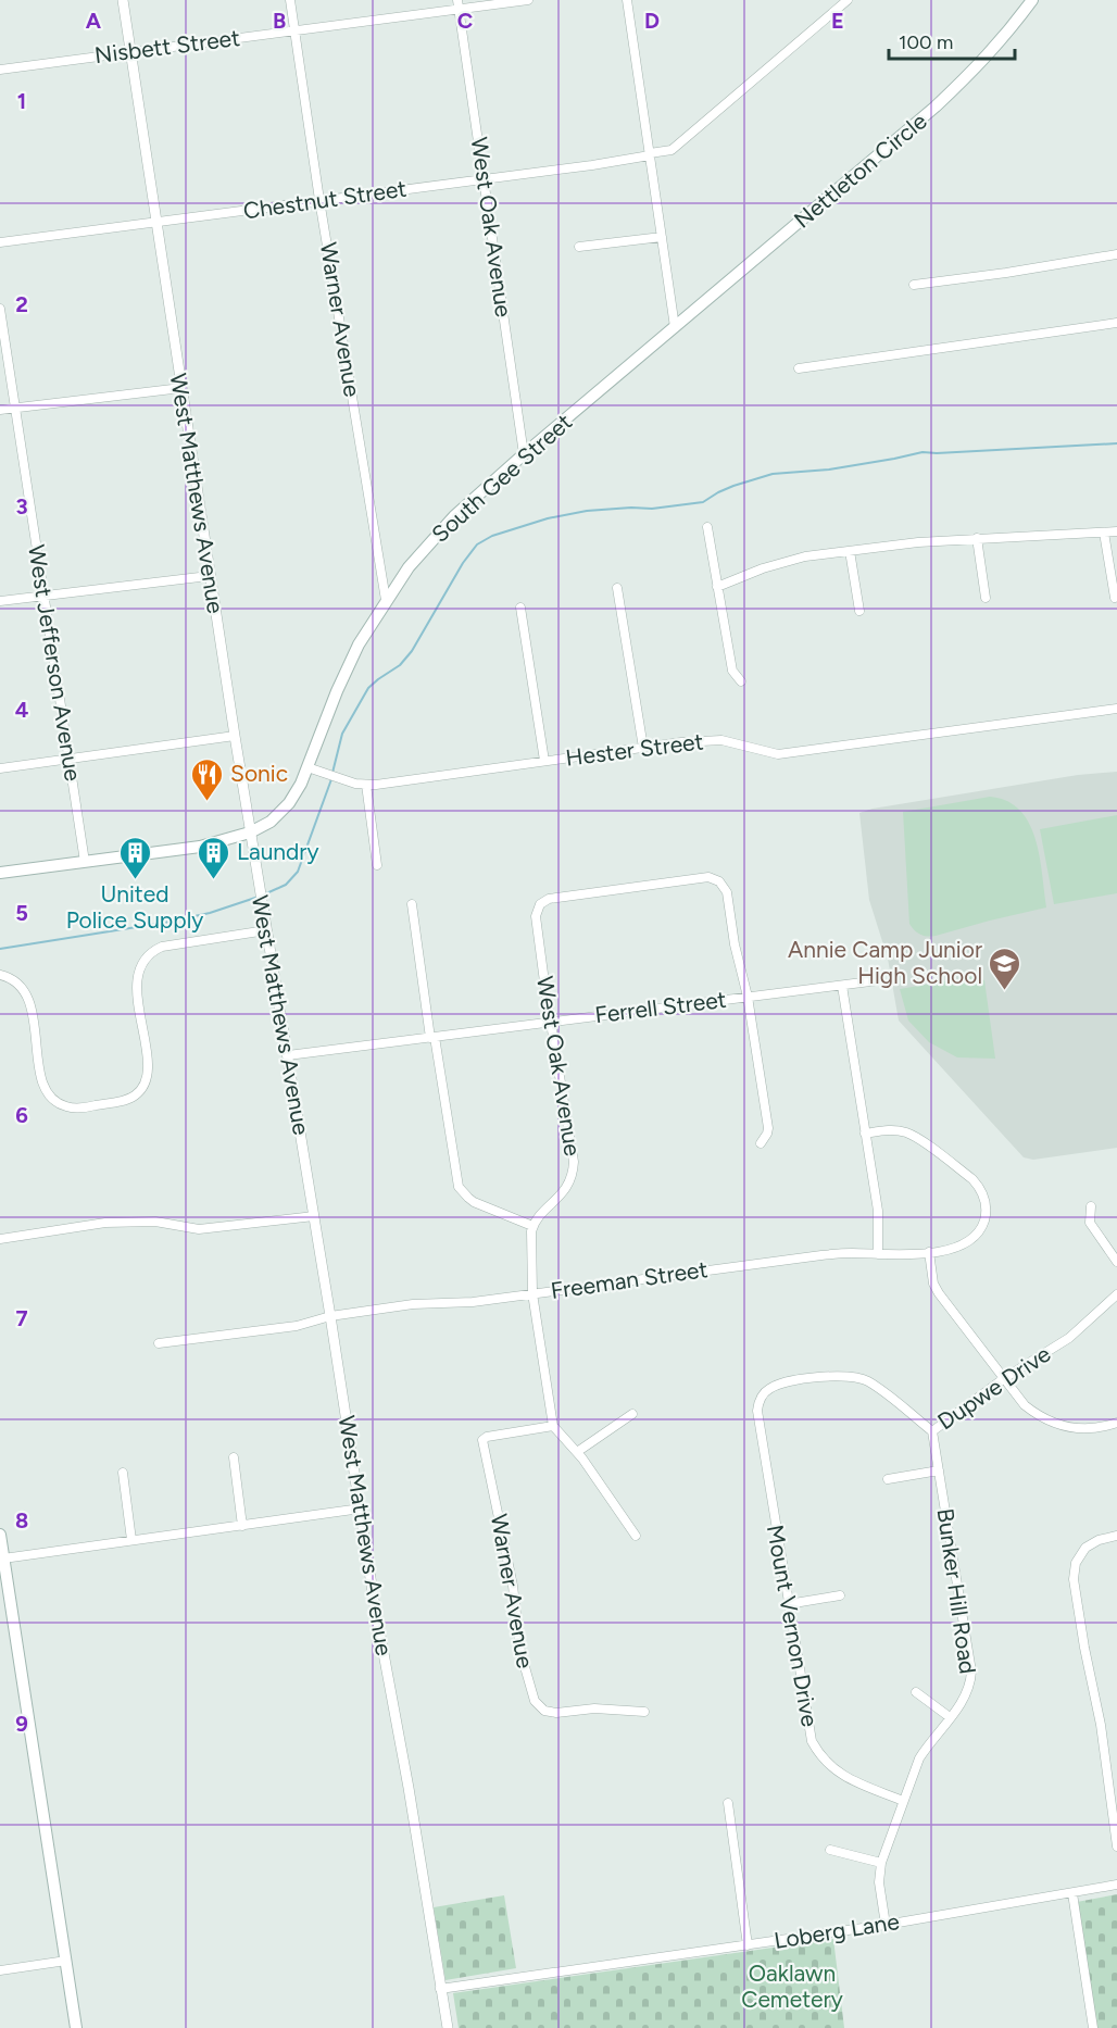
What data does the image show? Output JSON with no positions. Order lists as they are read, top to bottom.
{
  "streets": {
    "main road": ["Nettleton Circle", "South Gee Street"],
    "street": [
      "Nisbett Street",
      "Chestnut Street",
      "West Oak Avenue",
      "Warner Avenue",
      "West Matthews Avenue",
      "West Jefferson Avenue",
      "Hester Street",
      "Ferrell Street",
      "Freeman Street",
      "Dupwe Drive",
      "Bunker Hill Road",
      "Mount Vernon Drive",
      "Loberg Lane"
    ]
  },
  "crossings": [
    ["Nisbett Street", "West Oak Avenue"],
    ["Nisbett Street", "Warner Avenue"],
    ["Nisbett Street", "West Matthews Avenue"],
    ["Nettleton Circle", "South Gee Street"],
    ["Chestnut Street", "West Oak Avenue"],
    ["Chestnut Street", "Warner Avenue"],
    ["Chestnut Street", "West Matthews Avenue"],
    ["West Oak Avenue", "South Gee Street"],
    ["West Oak Avenue", "Ferrell Street"],
    ["Warner Avenue", "South Gee Street"],
    ["South Gee Street", "West Matthews Avenue"],
    ["South Gee Street", "West Jefferson Avenue"],
    ["South Gee Street", "Hester Street"],
    ["West Matthews Avenue", "Ferrell Street"],
    ["West Matthews Avenue", "Freeman Street"],
    ["West Matthews Avenue", "Loberg Lane"],
    ["Dupwe Drive", "Bunker Hill Road"],
    ["Dupwe Drive", "Mount Vernon Drive"],
    ["Bunker Hill Road", "Mount Vernon Drive"],
    ["Bunker Hill Road", "Loberg Lane"]
  ],
  "parks": ["Oaklawn Cemetery"],
  "places": {
    "restaurant": ["Sonic"],
    "building": ["United Police Supply", "Laundry"],
    "school or university": ["Annie Camp Junior High School"]
  },
  "scale_bar": "100 m",
  "grid": {
    "columns": [
      "A",
      "B",
      "C",
      "D",
      "E"
    ],
    "rows": [
      "1",
      "2",
      "3",
      "4",
      "5",
      "6",
      "7",
      "8",
      "9"
    ]
  }
}
